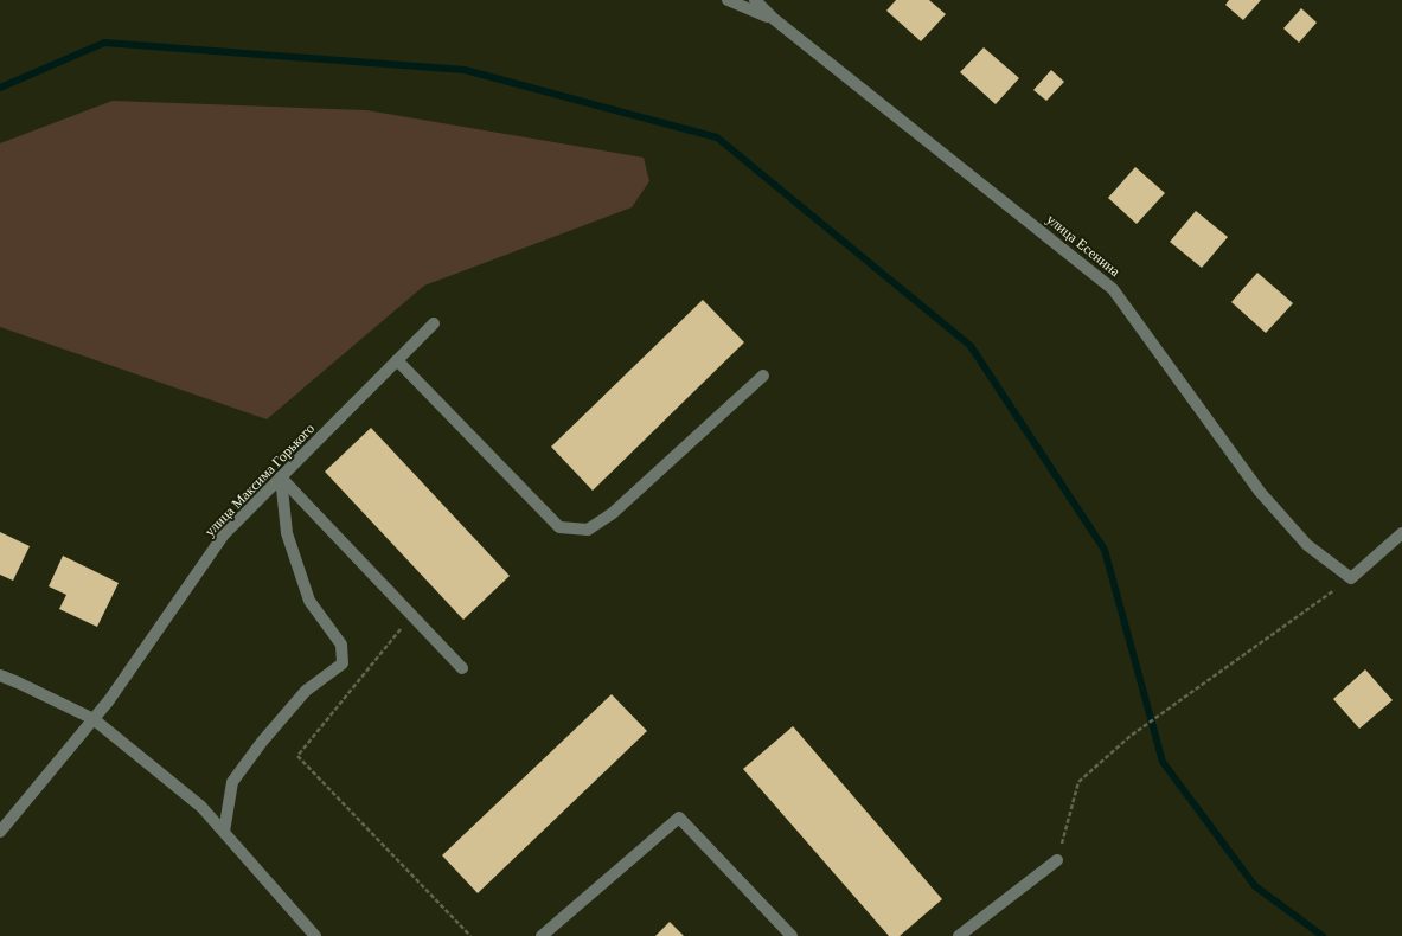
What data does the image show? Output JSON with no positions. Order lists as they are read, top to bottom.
{
  "streets": {
    "street": ["улица Есенина", "улица Максима Горького"]
  }
}
